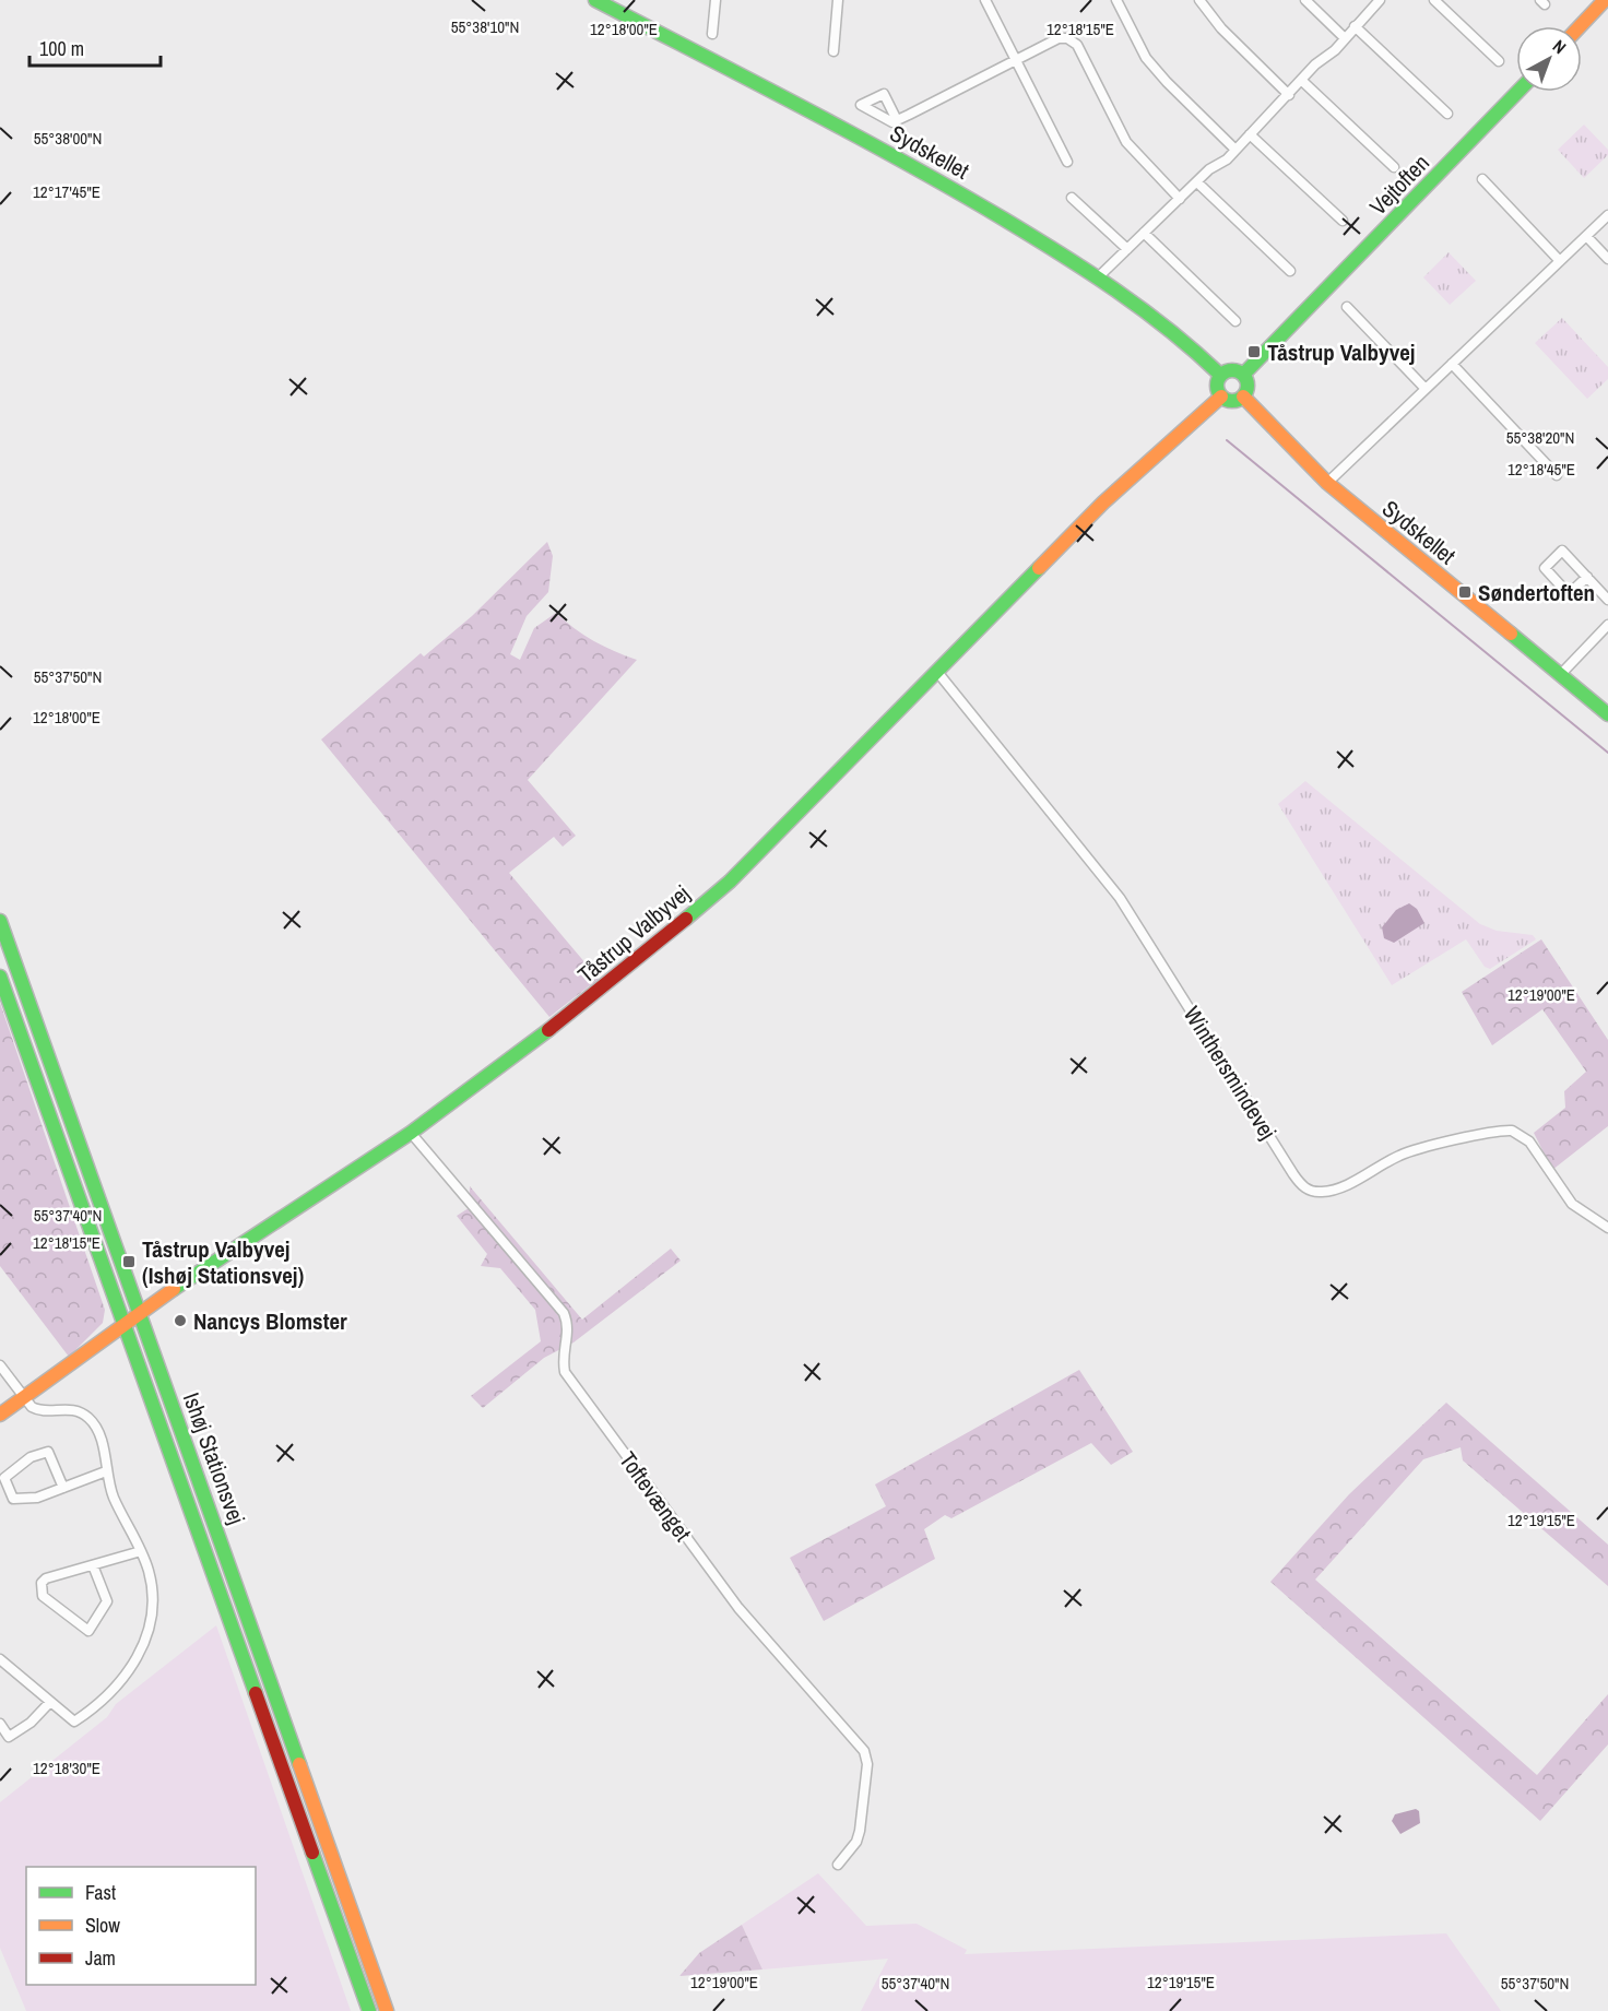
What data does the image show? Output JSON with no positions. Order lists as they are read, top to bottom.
{
  "streets": {
    "street": [
      "Sydskellet",
      "Vejtoften",
      "Tåstrup Valbyvej",
      "Winthersmindevej",
      "Ishøj Stationsvej",
      "Toftevænget"
    ]
  },
  "crossings": [
    ["Sydskellet", "Vejtoften"],
    ["Sydskellet", "Tåstrup Valbyvej"],
    ["Vejtoften", "Tåstrup Valbyvej"],
    ["Tåstrup Valbyvej", "Winthersmindevej"],
    ["Tåstrup Valbyvej", "Ishøj Stationsvej"],
    ["Tåstrup Valbyvej", "Toftevænget"]
  ],
  "places": {
    "transit": ["Tåstrup Valbyvej", "Søndertoften", "Tåstrup Valbyvej (Ishøj Stationsvej)"],
    "other": ["Nancys Blomster"]
  },
  "legend": ["Fast", "Slow", "Jam"],
  "scale_bar": "100 m",
  "north": "top right",
  "coordinates": [
    "55°38'10\"N",
    "12°18'15\"E",
    "12°18'00\"E",
    "55°38'00\"N",
    "12°17'45\"E",
    "55°38'20\"N",
    "12°18'45\"E",
    "55°37'50\"N",
    "12°19'00\"E",
    "55°37'40\"N",
    "12°19'15\"E",
    "12°18'30\"E"
  ]
}
